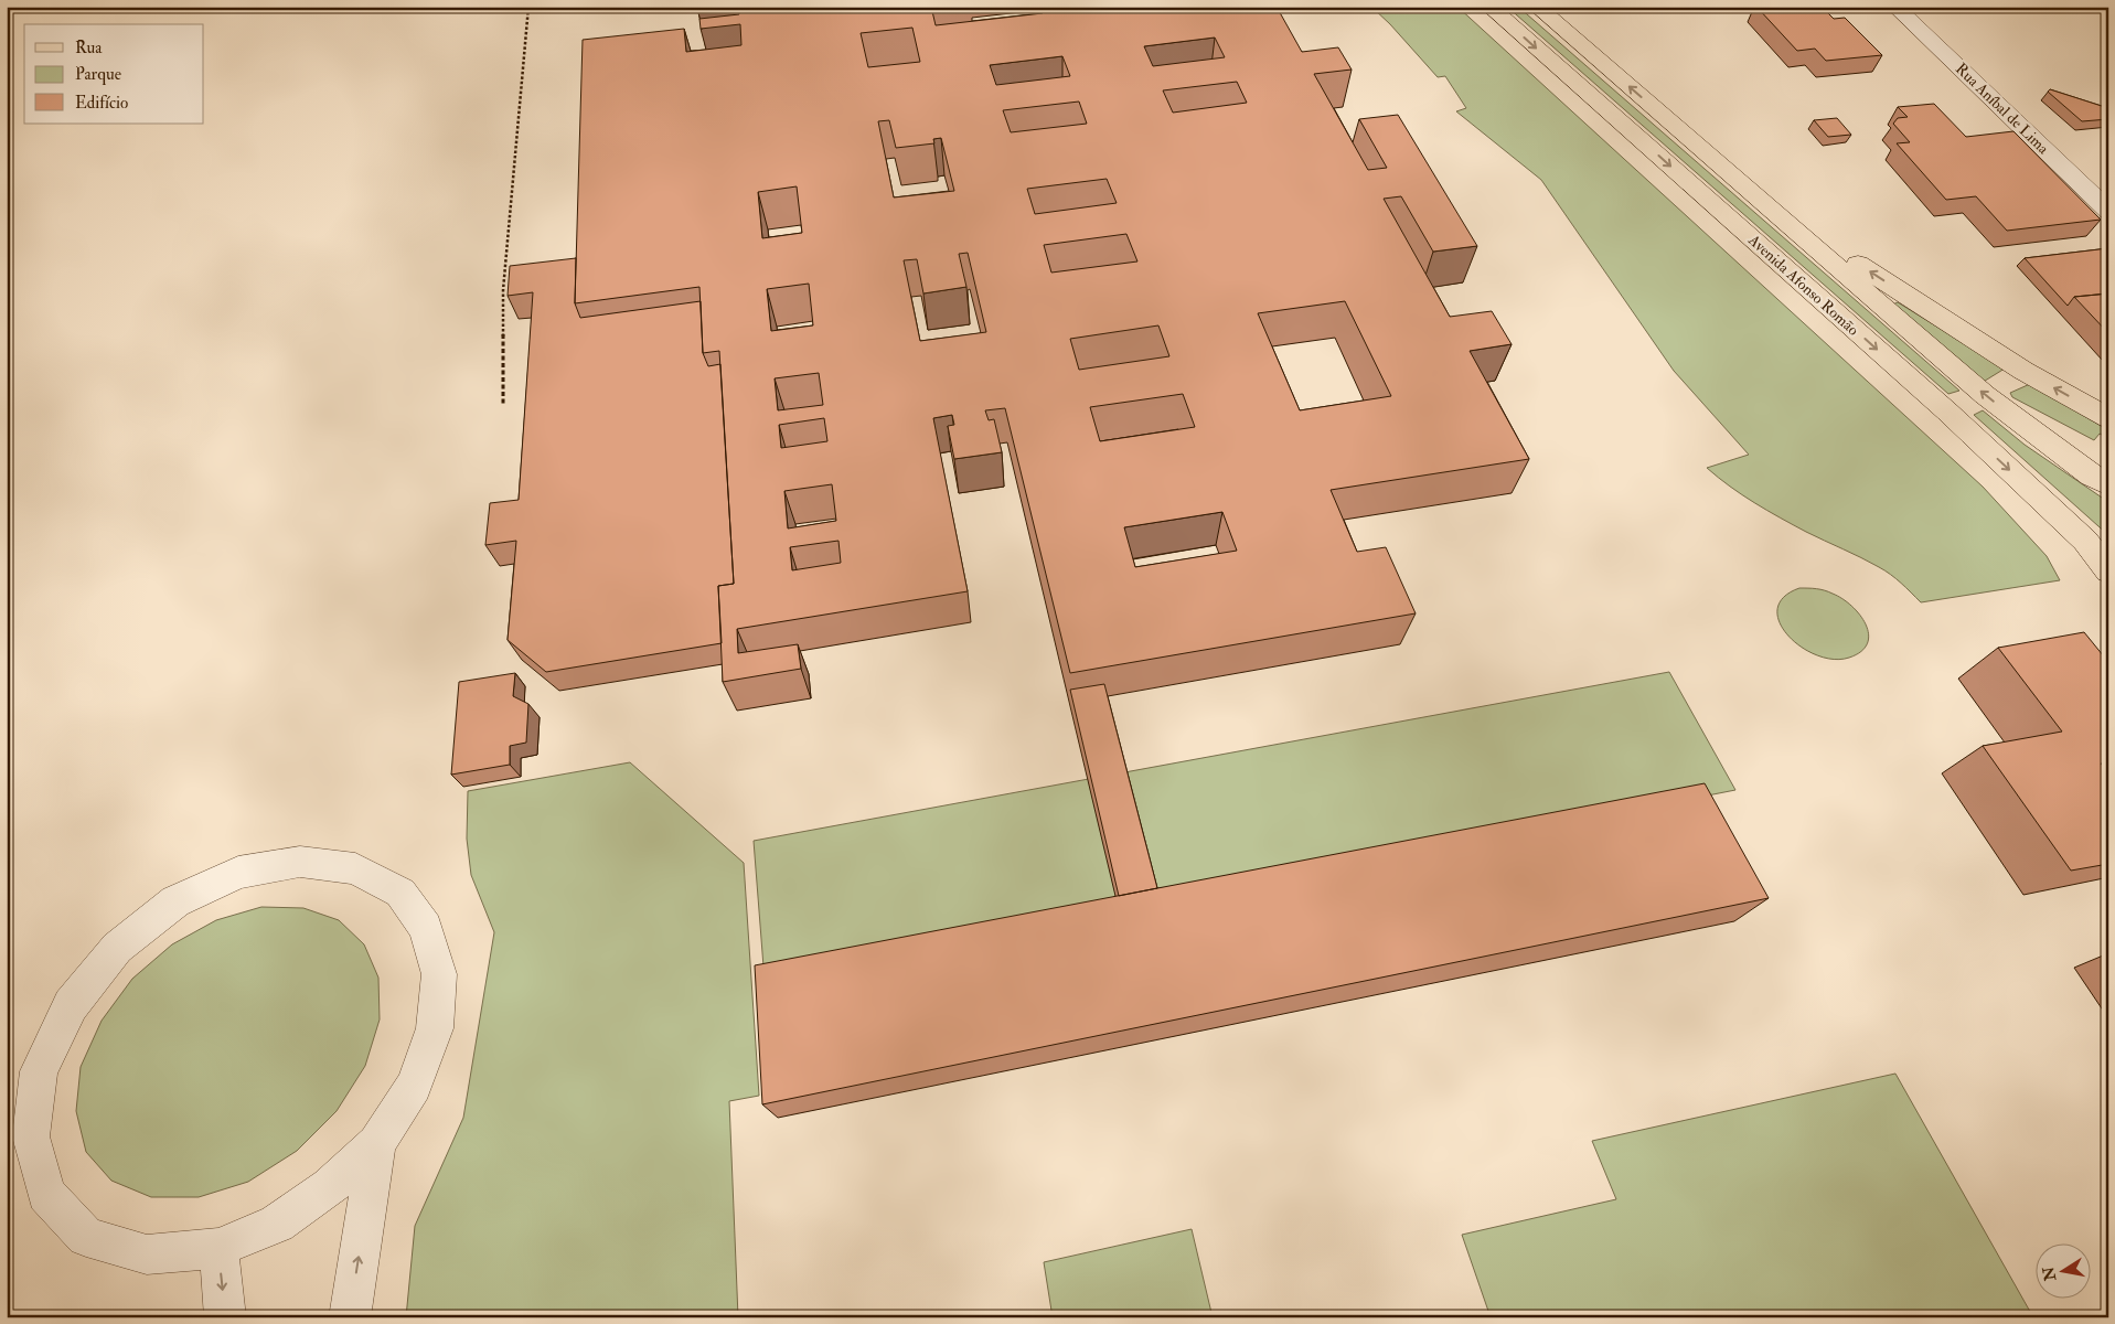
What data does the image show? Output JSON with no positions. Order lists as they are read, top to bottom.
{
  "streets": {
    "main road": ["Avenida Afonso Romão"],
    "street": ["Rua Aníbal de Lima"]
  },
  "legend": ["Rua", "Parque", "Edifício"],
  "north": "left"
}
